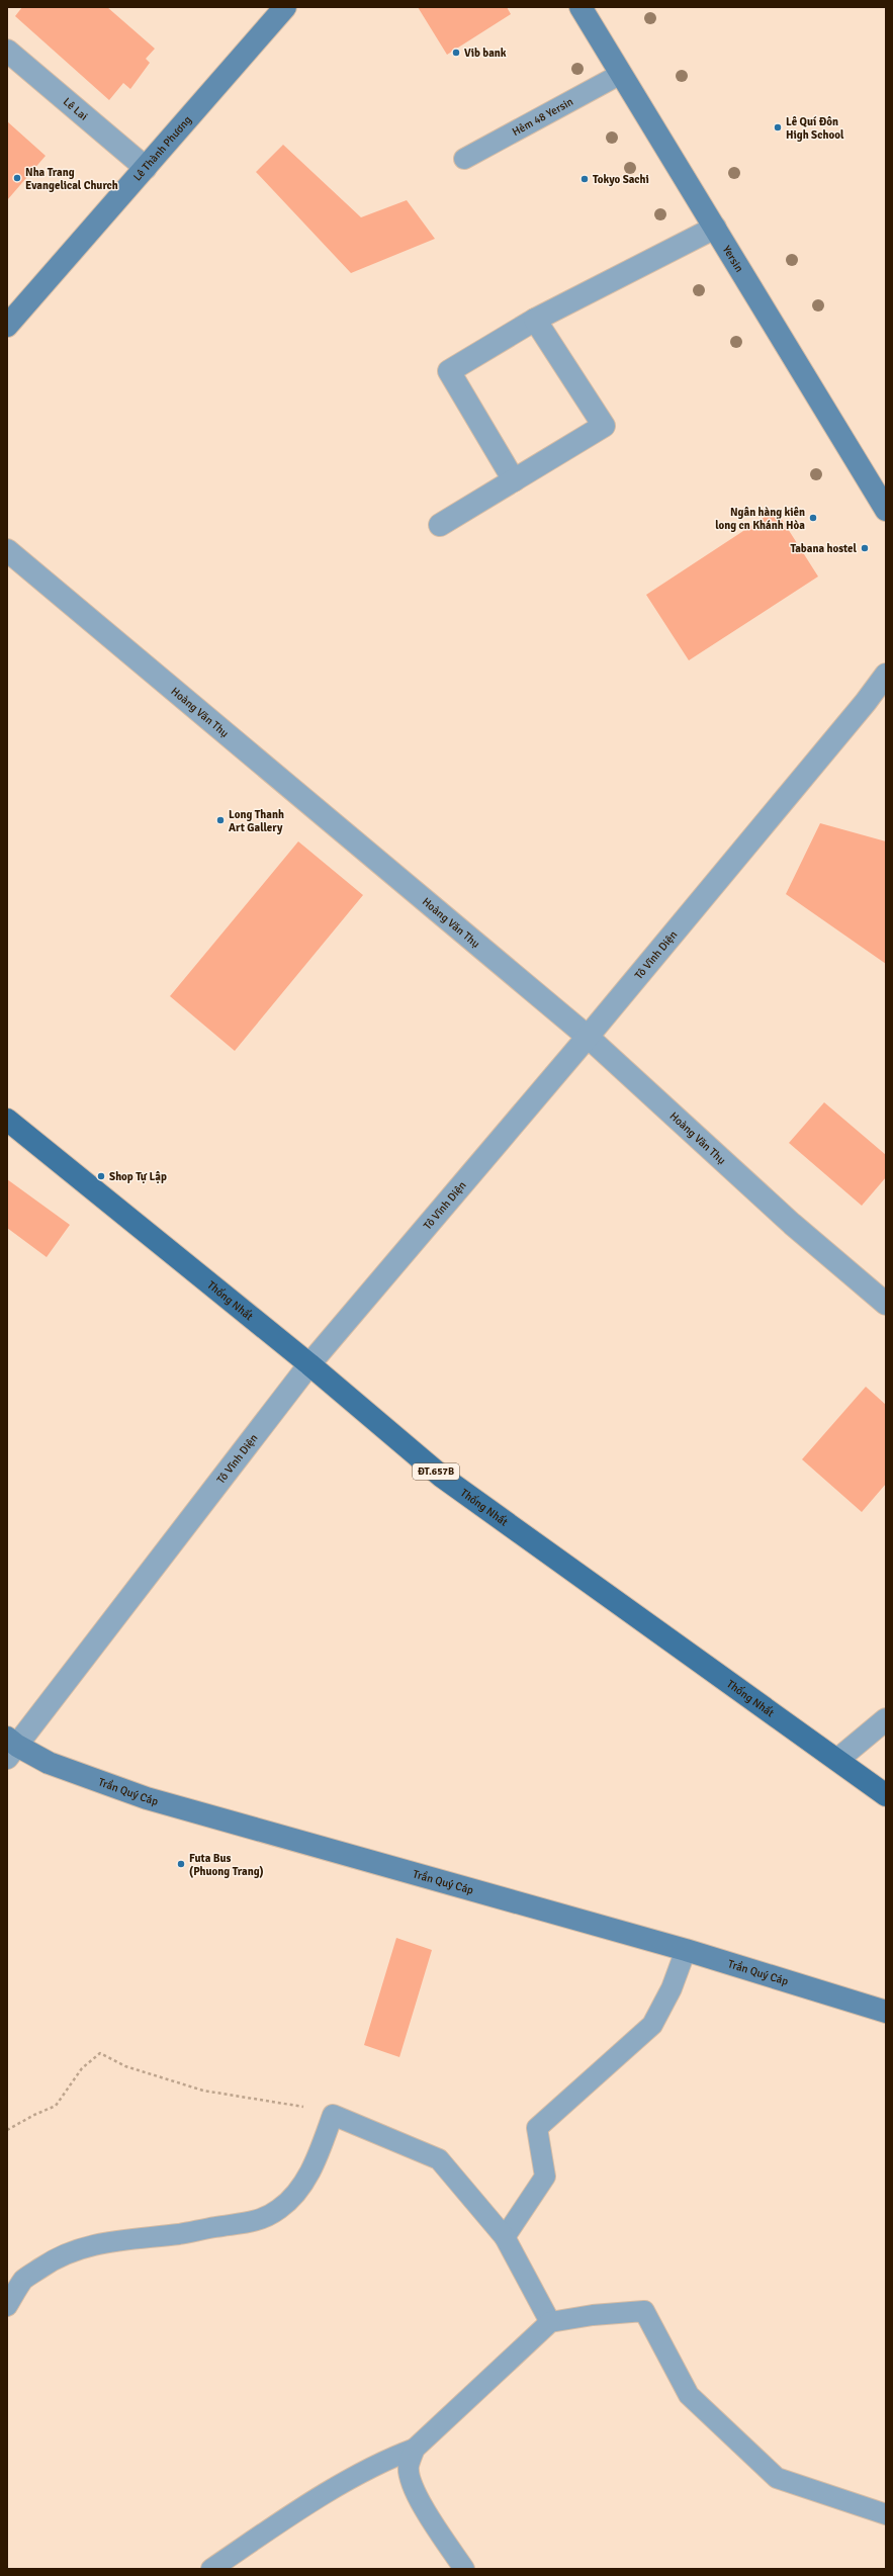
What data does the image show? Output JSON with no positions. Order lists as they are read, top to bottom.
{
  "streets": {
    "main road": ["Thống Nhất", "ĐT.657B"],
    "street": [
      "Lê Lai",
      "Lê Thành Phương",
      "Yersin",
      "Hoàng Văn Thụ",
      "Tô Vĩnh Diện",
      "Trần Quý Cáp"
    ],
    "lane": ["Hẻm 48 Yersin"]
  },
  "crossings": [
    ["Lê Lai", "Lê Thành Phương"],
    ["Hẻm 48 Yersin", "Yersin"],
    ["Hoàng Văn Thụ", "Tô Vĩnh Diện"],
    ["Tô Vĩnh Diện", "Thống Nhất"],
    ["Tô Vĩnh Diện", "Trần Quý Cáp"]
  ],
  "places": [
    "Vib bank",
    "Lê Quí Đôn High School",
    "Nha Trang Evangelical Church",
    "Tokyo Sachi",
    "Ngân hàng kiên long cn Khánh Hòa",
    "Tabana hostel",
    "Long Thanh Art Gallery",
    "Shop Tự Lập",
    "Futa Bus (Phuong Trang)"
  ]
}
